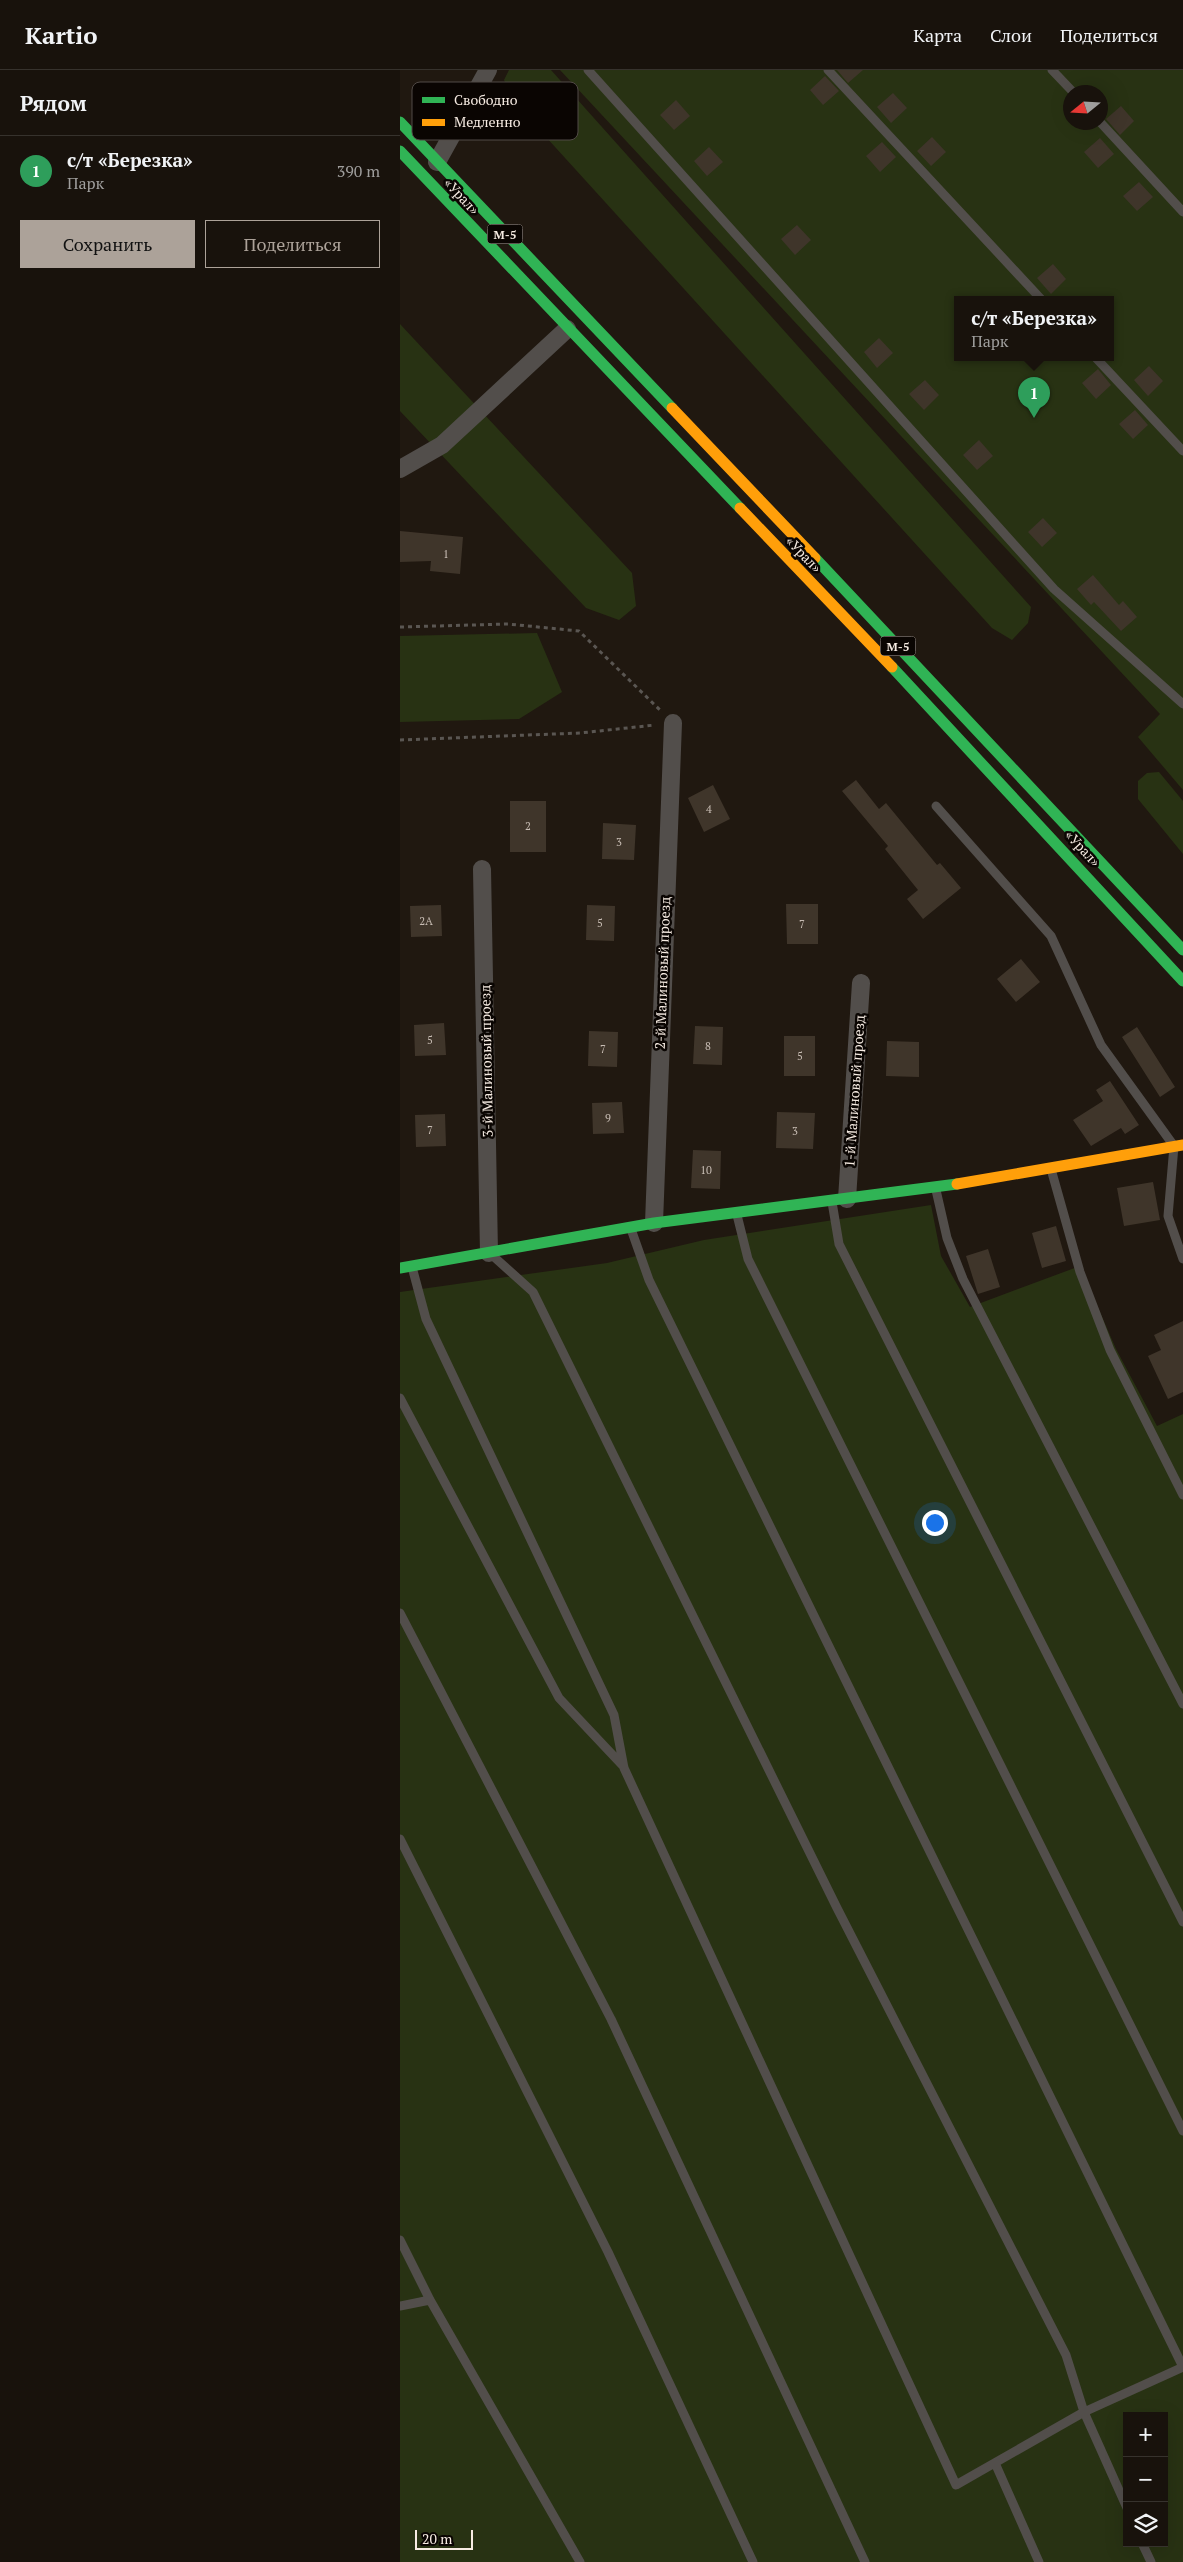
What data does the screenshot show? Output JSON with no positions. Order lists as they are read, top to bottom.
{
  "streets": {
    "main road": ["«Урал»", "М-5"],
    "street": ["2-й Малиновый проезд", "3-й Малиновый проезд", "1-й Малиновый проезд"]
  },
  "house_numbers": [
    "1",
    "4",
    "2",
    "3",
    "2А",
    "5",
    "7",
    "5",
    "8",
    "7",
    "5",
    "9",
    "7",
    "3",
    "10"
  ],
  "legend": ["Свободно", "Медленно"],
  "scale_bar": "20 m",
  "north": "left",
  "page": {
    "header": "Kartio",
    "nav": ["Карта", "Слои", "Поделиться"],
    "heading": "Рядом",
    "list": [
      {
        "mark": "1",
        "name": "с/т «Березка»",
        "note": "Парк",
        "value": "390 m"
      }
    ],
    "buttons": ["Сохранить", "Поделиться"],
    "popup": ["с/т «Березка»", "Парк"],
    "pins": "1",
    "map_buttons": ["+", "−"],
    "scale": "20 m"
  }
}
